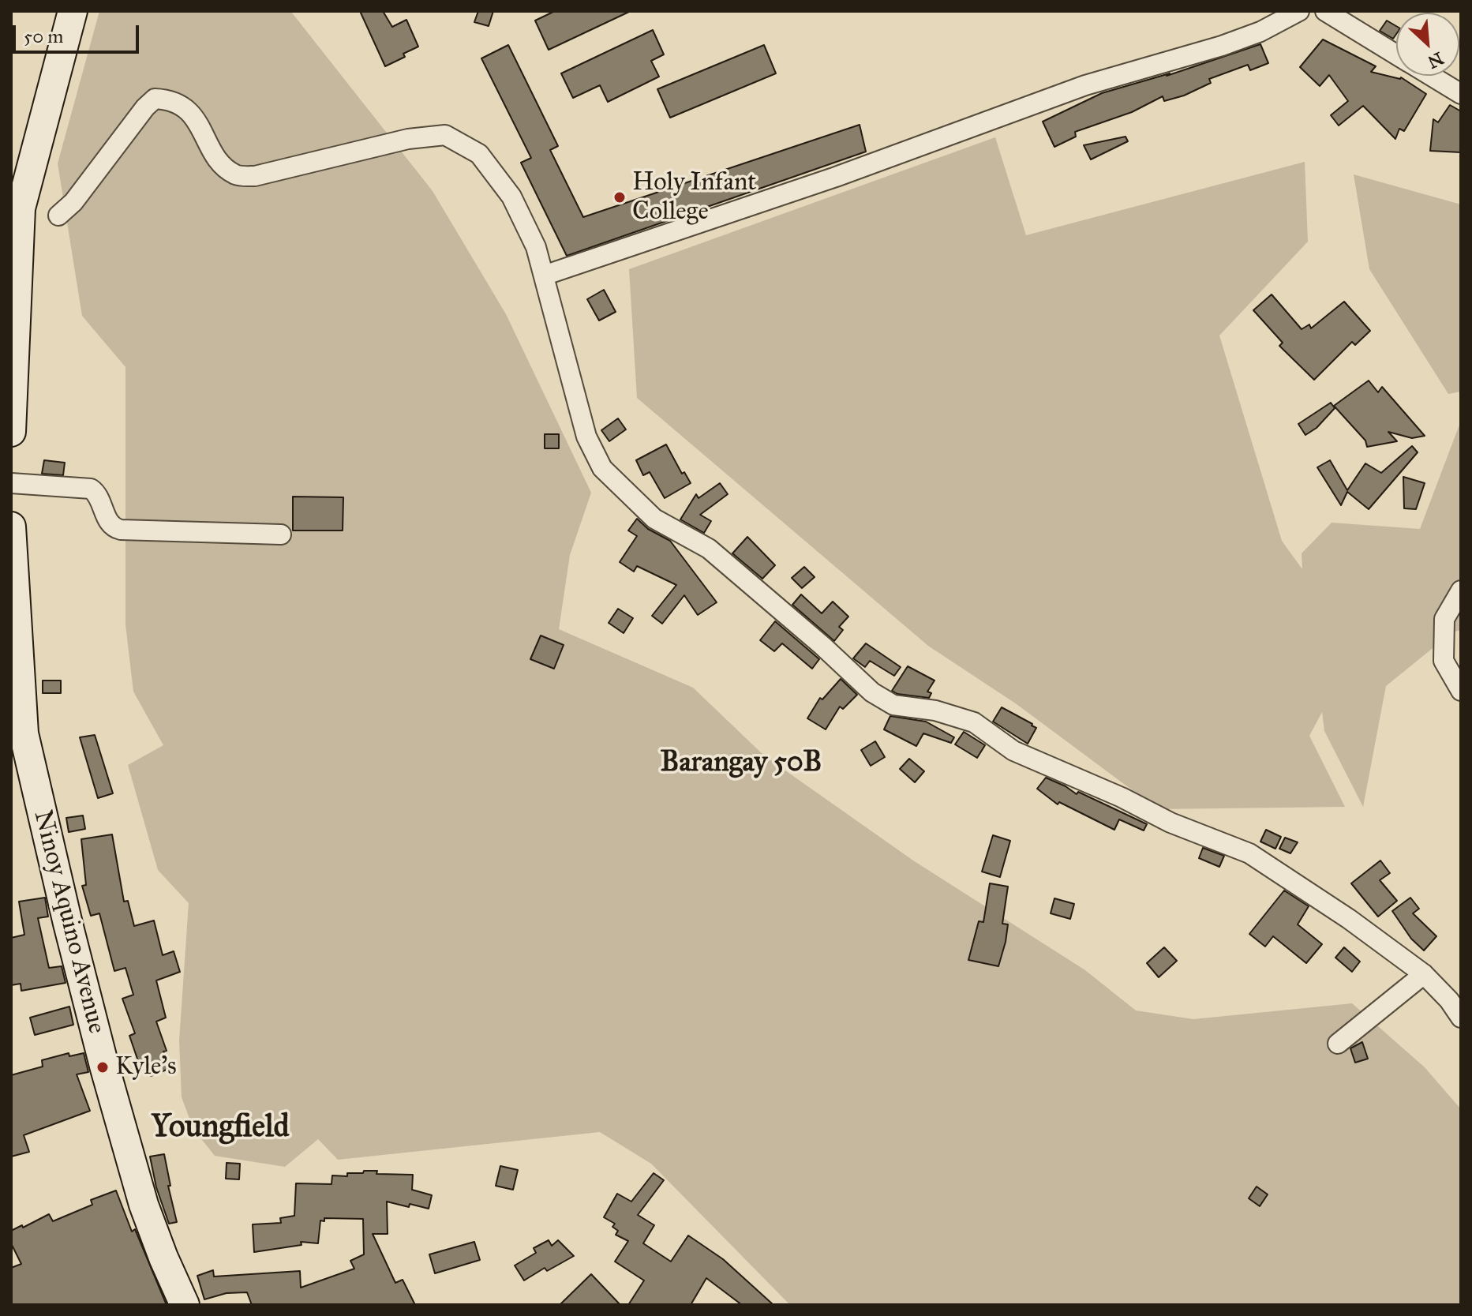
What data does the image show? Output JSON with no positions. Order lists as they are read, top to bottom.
{
  "streets": {
    "main road": ["Ninoy Aquino Avenue"]
  },
  "districts": ["Barangay 50B", "Youngfield"],
  "places": ["Holy Infant College", "Kyle's"],
  "scale_bar": "50 m",
  "north": "bottom right"
}
